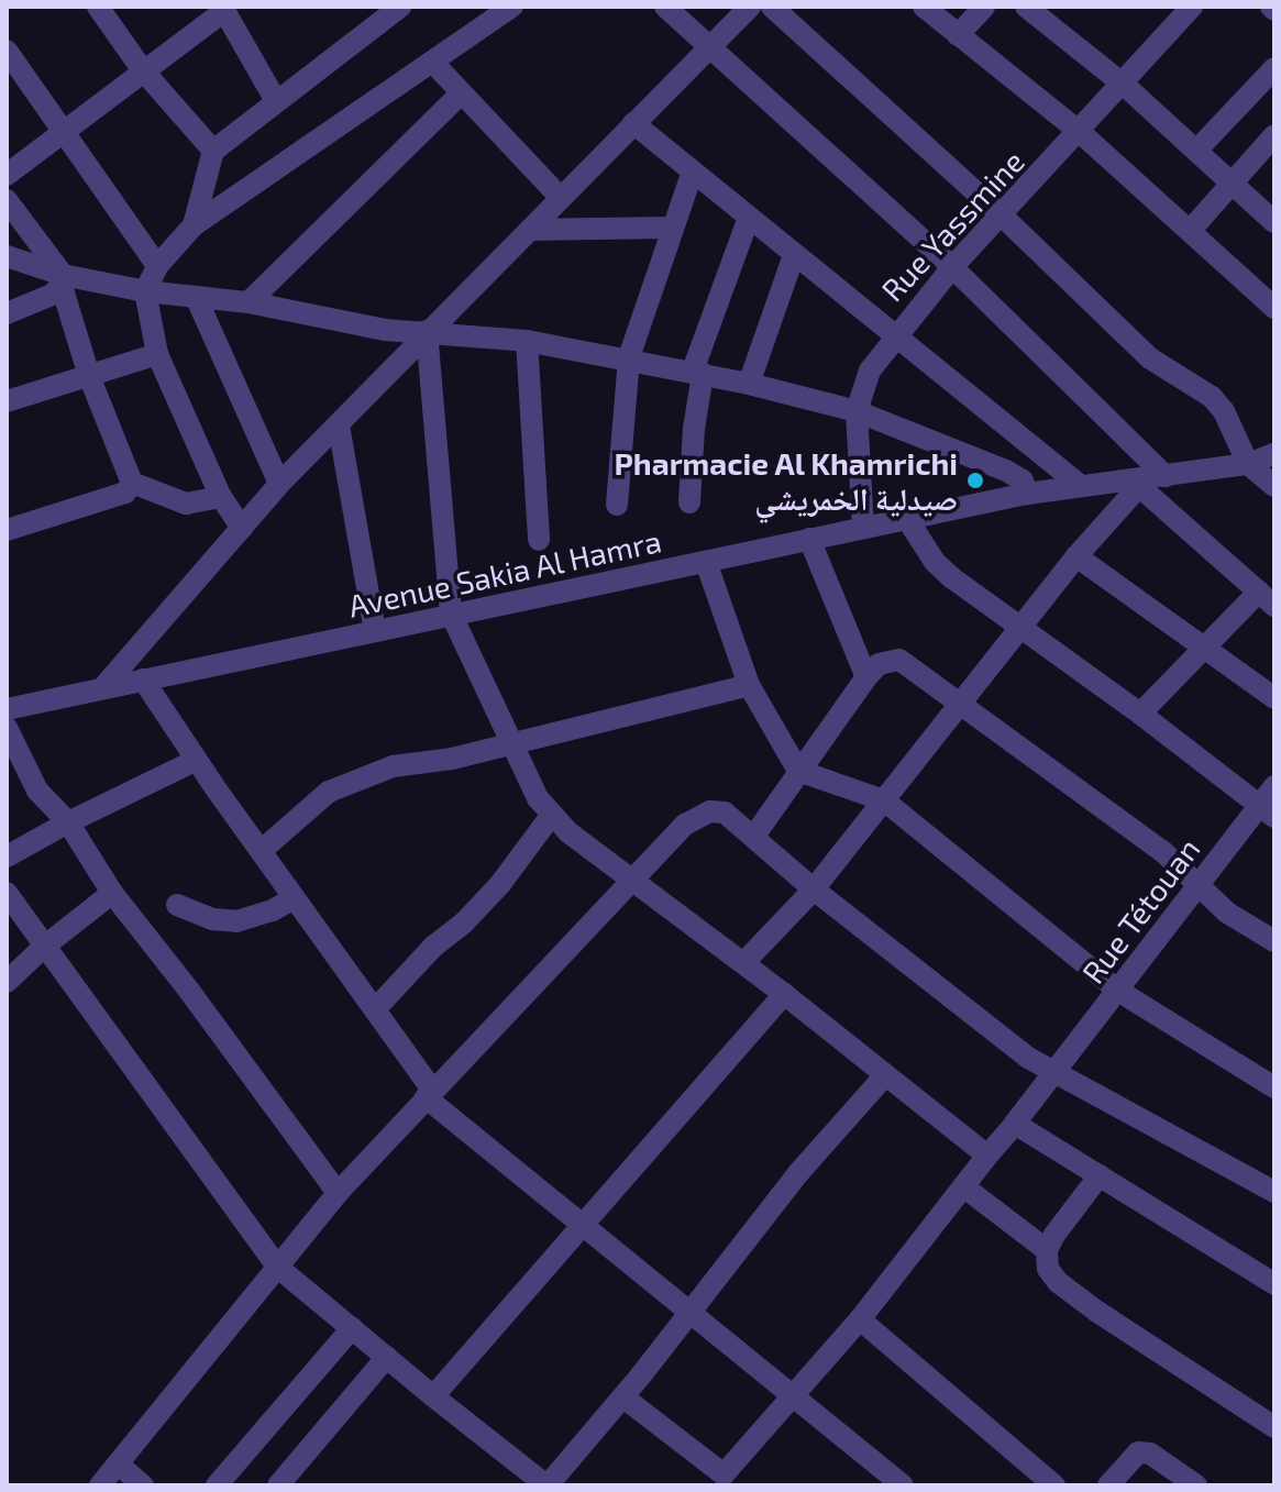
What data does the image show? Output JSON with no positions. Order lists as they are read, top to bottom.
{
  "streets": {
    "street": ["Rue Yassmine", "Avenue Sakia Al Hamra", "Rue Tétouan"]
  },
  "crossings": [
    ["Rue Yassmine", "Avenue Sakia Al Hamra"]
  ],
  "places": ["Pharmacie Al Khamrichi صيدلية الخمريشي"]
}
